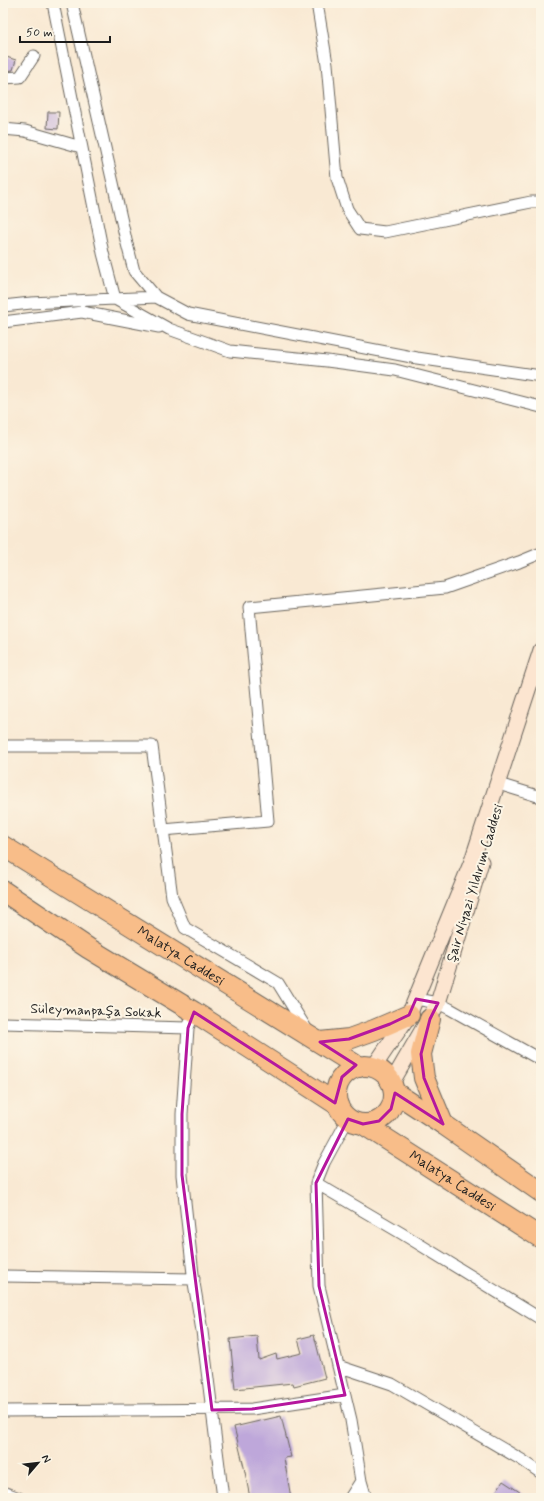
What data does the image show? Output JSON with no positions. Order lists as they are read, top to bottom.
{
  "streets": {
    "highway": ["Malatya Caddesi"],
    "street": ["Şair Niyazi Yıldırım Caddesi", "Süleymanpaşa Sokak"]
  },
  "crossings": [
    ["Şair Niyazi Yıldırım Caddesi", "Malatya Caddesi"],
    ["Malatya Caddesi", "Süleymanpaşa Sokak"]
  ],
  "scale_bar": "50 m",
  "north": "top right"
}
